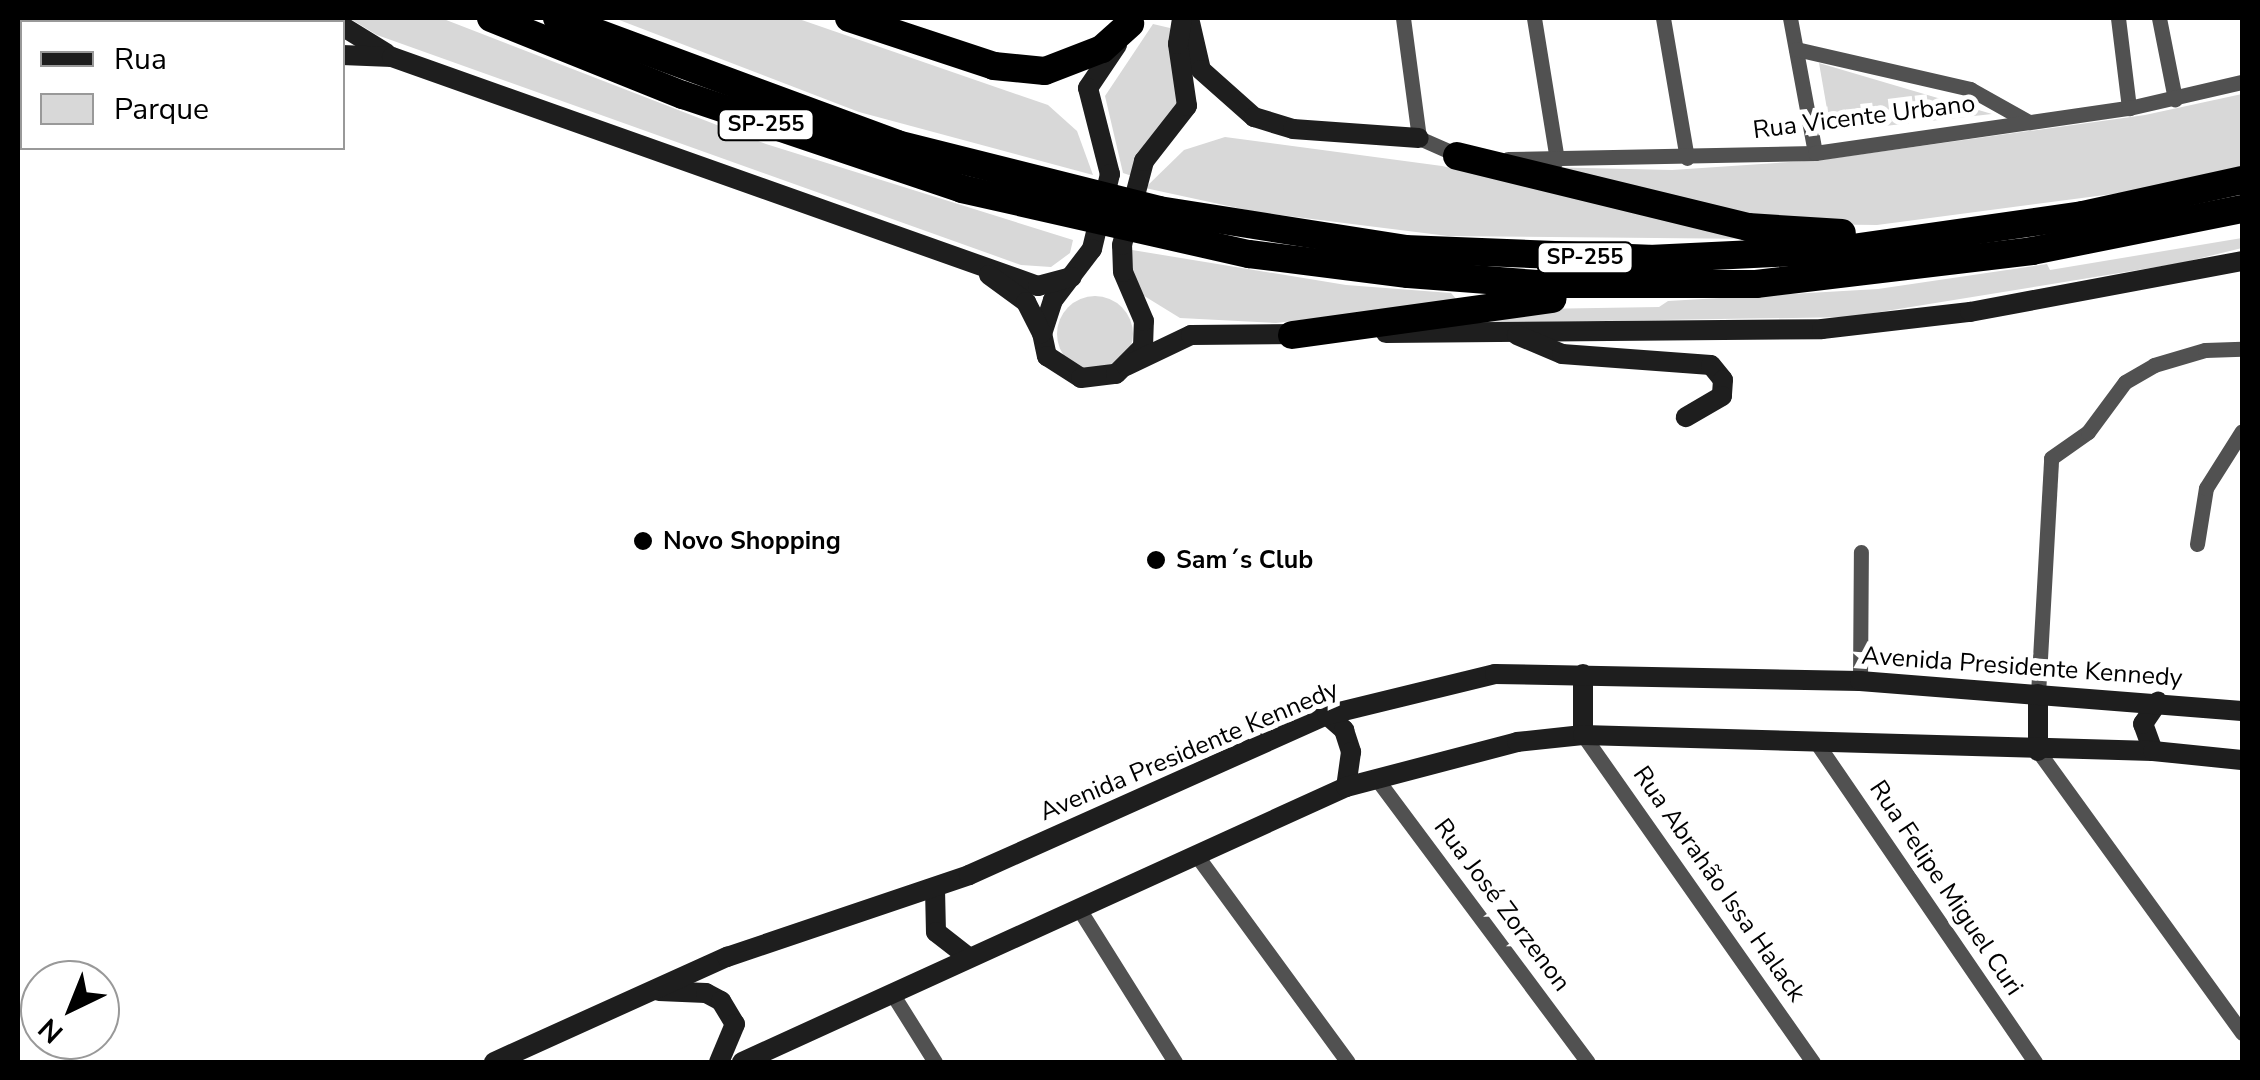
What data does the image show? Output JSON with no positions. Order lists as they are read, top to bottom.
{
  "streets": {
    "highway": ["SP-255"],
    "main road": ["Avenida Presidente Kennedy"],
    "street": [
      "Rua Vicente Urbano",
      "Rua Abrahão Issa Halack",
      "Rua Felipe Miguel Curi",
      "Rua José Zorzenon"
    ]
  },
  "places": ["Novo Shopping", "Sam´s Club"],
  "legend": ["Rua", "Parque"],
  "north": "bottom left"
}
